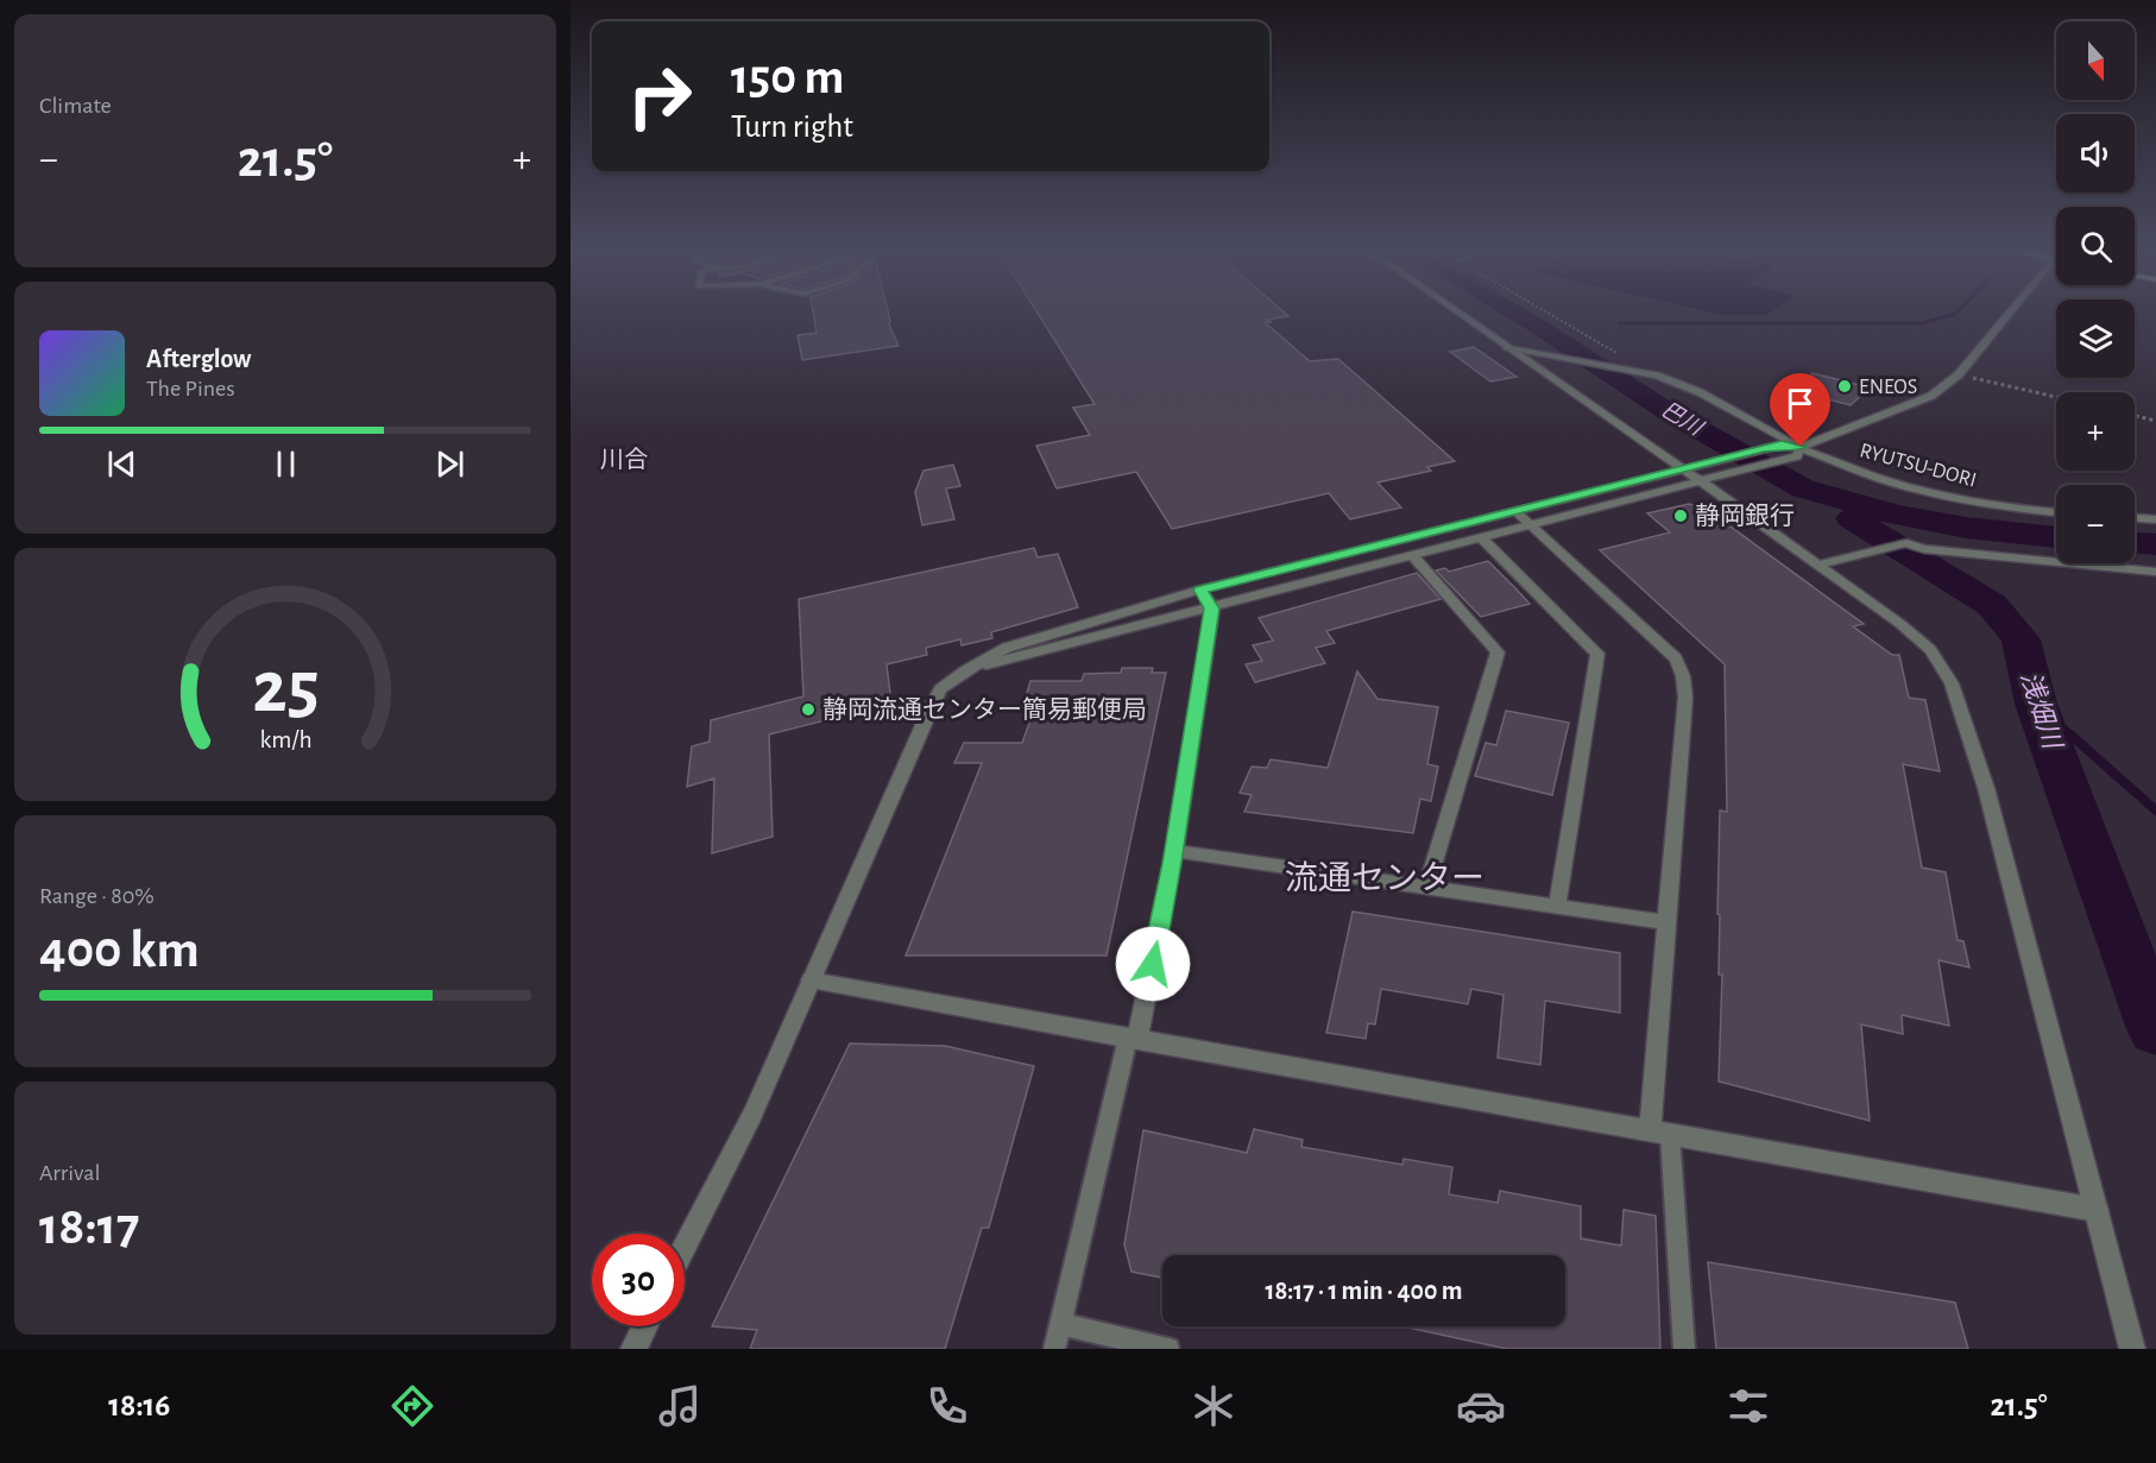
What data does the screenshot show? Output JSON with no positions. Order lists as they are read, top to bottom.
{
  "streets": {
    "street": ["RYUTSU-DORI"]
  },
  "districts": ["川合", "流通センター"],
  "water": ["巴川", "浅畑川"],
  "places": ["ENEOS", "静岡銀行", "静岡流通センター簡易郵便局"],
  "north": "bottom",
  "page": {
    "tile": [
      "Climate",
      ["Range · 80%", "400 km"],
      ["Arrival", "18:17"]
    ],
    "map_buttons": ["+", "−"],
    "turn": ["150 m", "Turn right"],
    "heat": ["−", "21.5°", "+"],
    "song": ["Afterglow", "The Pines"],
    "limit": "30",
    "trip": "18:17 · 1 min · 400 m",
    "tabs": ["18:16", "21.5°"],
    "gauge": ["25", "km/h"]
  }
}
